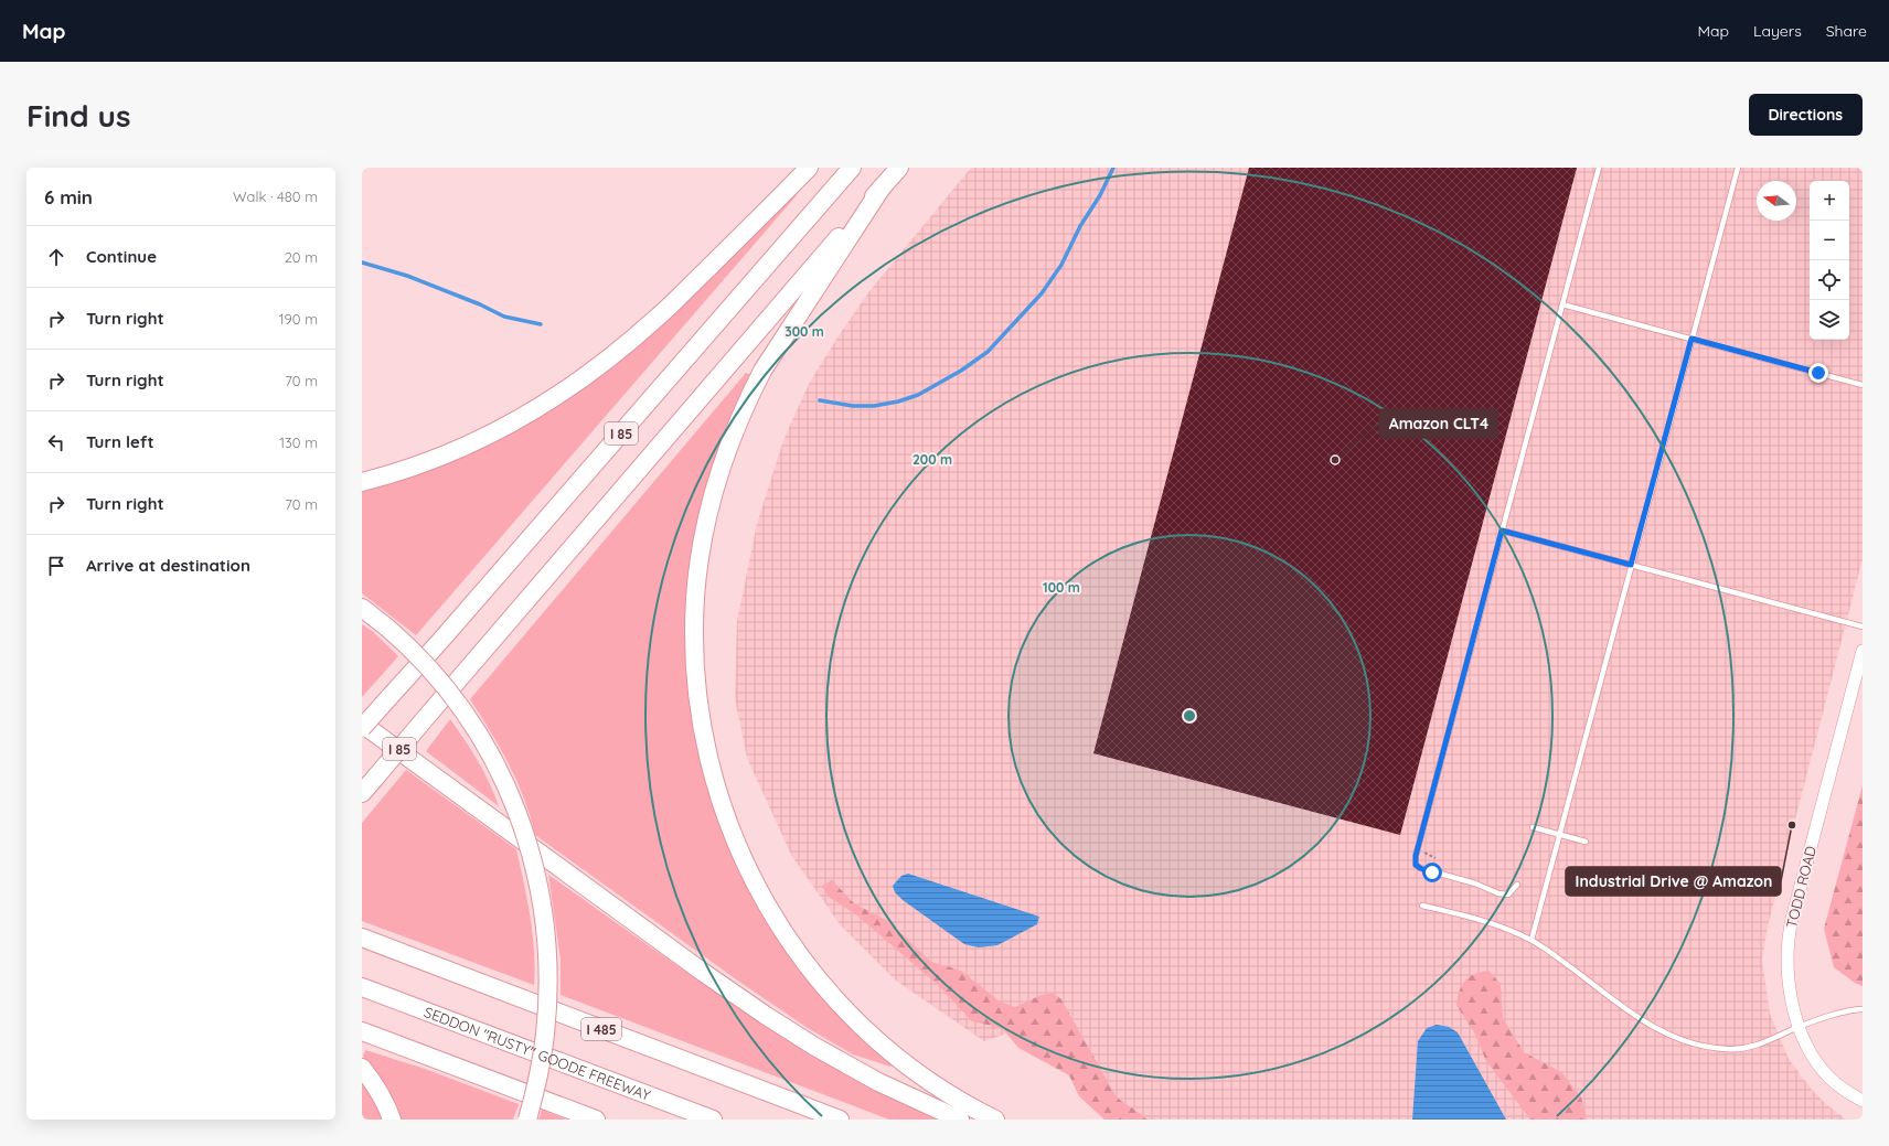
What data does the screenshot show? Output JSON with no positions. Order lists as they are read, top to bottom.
{
  "streets": {
    "highway": ["I 85", "I 485", "SEDDON \"RUSTY\" GOODE FREEWAY"],
    "street": ["TODD ROAD"]
  },
  "places": ["Amazon CLT4", "Industrial Drive @ Amazon"],
  "north": "left",
  "page": {
    "header": "Map",
    "nav": ["Map", "Layers", "Share"],
    "buttons": "Directions",
    "title": "Find us",
    "heading": ["6 min", "Walk · 480 m"],
    "map_buttons": ["+", "−"],
    "list": [
      ["Continue", "20 m"],
      ["Turn right", "190 m"],
      ["Turn right", "70 m"],
      ["Turn left", "130 m"],
      ["Turn right", "70 m"],
      "Arrive at destination"
    ]
  },
  "rings": ["300 m", "200 m", "100 m"]
}
